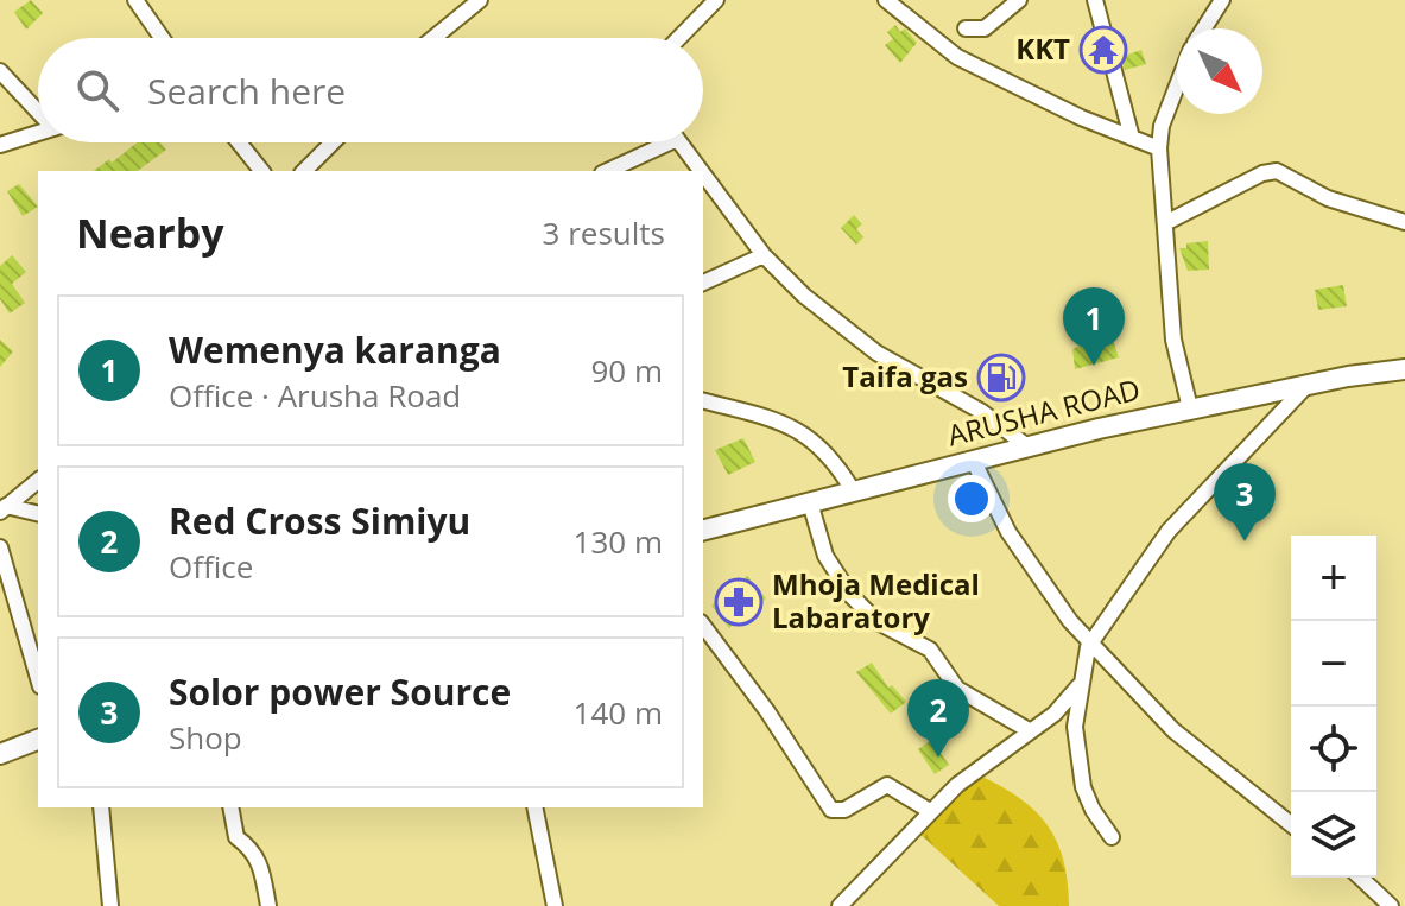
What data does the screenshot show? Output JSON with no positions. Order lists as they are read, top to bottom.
{
  "streets": {
    "main road": ["ARUSHA ROAD"]
  },
  "places": {
    "temple": ["KKT"],
    "fuel station": ["Taifa gas"],
    "pharmacy": ["Mhoja Medical Labaratory"]
  },
  "north": "bottom right",
  "page": {
    "search": "Search here",
    "heading": ["Nearby", "3 results"],
    "pins": ["1", "3", "2"],
    "list": [
      {
        "mark": "1",
        "name": "Wemenya karanga",
        "note": "Office · Arusha Road",
        "value": "90 m"
      },
      {
        "mark": "2",
        "name": "Red Cross Simiyu",
        "note": "Office",
        "value": "130 m"
      },
      {
        "mark": "3",
        "name": "Solor power Source",
        "note": "Shop",
        "value": "140 m"
      }
    ],
    "map_buttons": ["+", "−"]
  }
}
